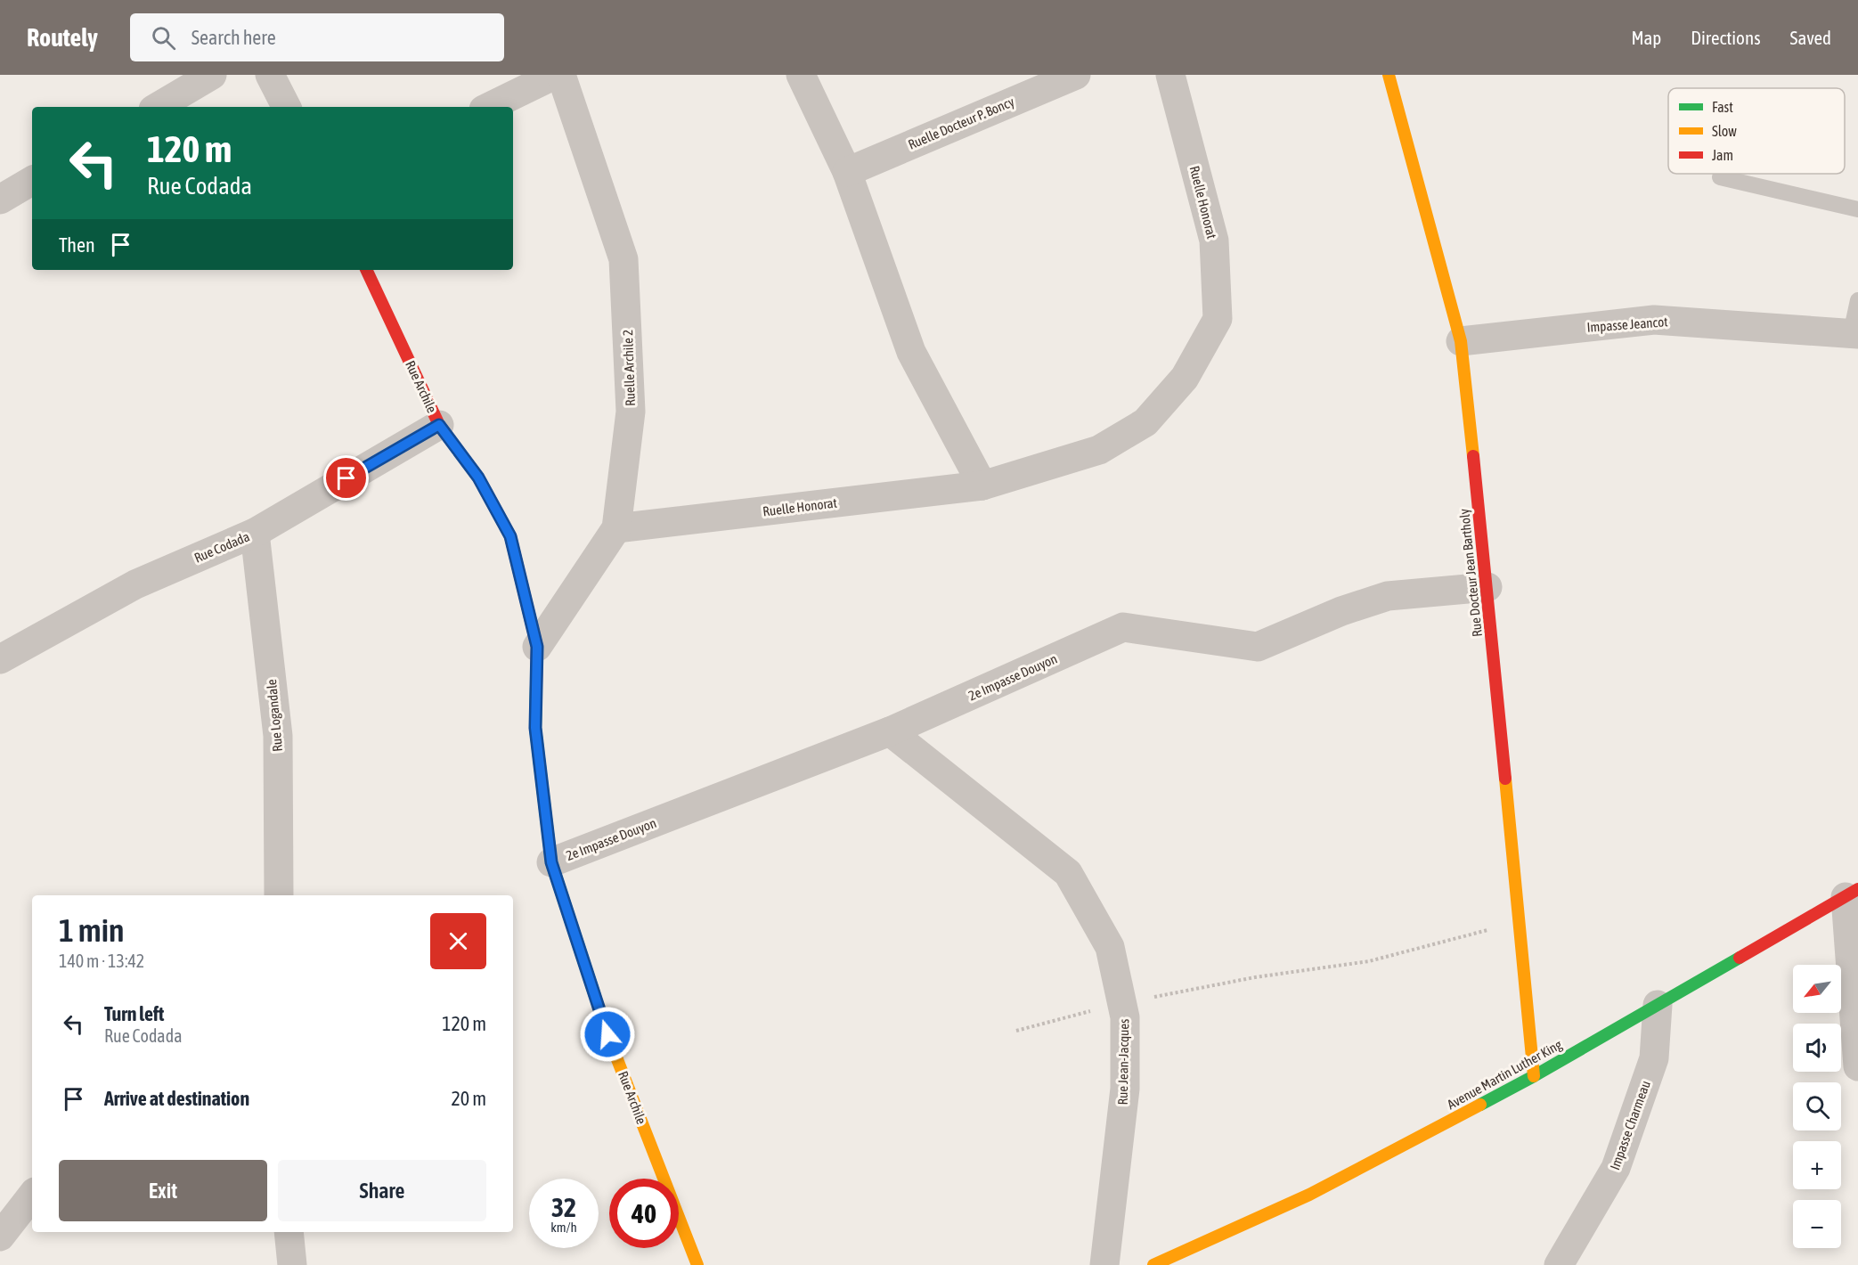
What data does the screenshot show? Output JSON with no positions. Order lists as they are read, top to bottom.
{
  "streets": {
    "street": [
      "Ruelle Docteur P. Boncy",
      "Ruelle Honorat",
      "Impasse Jeancot",
      "Ruelle Archile 2",
      "Rue Archile",
      "Rue Codada",
      "Rue Docteur Jean Bartholy",
      "2e Impasse Douyon",
      "Rue Logandale",
      "Rue Jean-Jacques",
      "Avenue Martin Luther King",
      "Impasse Charmeau"
    ]
  },
  "crossings": [
    ["Ruelle Honorat", "Ruelle Archile 2"],
    ["Impasse Jeancot", "Rue Docteur Jean Bartholy"],
    ["Ruelle Archile 2", "Rue Archile"],
    ["Rue Archile", "Rue Codada"],
    ["Rue Archile", "2e Impasse Douyon"],
    ["Rue Codada", "Rue Logandale"],
    ["Rue Docteur Jean Bartholy", "2e Impasse Douyon"],
    ["Rue Docteur Jean Bartholy", "Avenue Martin Luther King"],
    ["2e Impasse Douyon", "Rue Jean-Jacques"],
    ["Avenue Martin Luther King", "Impasse Charmeau"]
  ],
  "legend": ["Fast", "Slow", "Jam"],
  "north": "bottom left",
  "page": {
    "header": "Routely",
    "search": "Search here",
    "nav": ["Map", "Directions", "Saved"],
    "turn": ["120 m", "Rue Codada"],
    "then": "Then",
    "heading": ["1 min", "140 m · 13:42"],
    "map_buttons": ["+", "−"],
    "list": [
      {
        "name": "Turn left",
        "note": "Rue Codada",
        "value": "120 m"
      },
      {
        "name": "Arrive at destination",
        "value": "20 m"
      }
    ],
    "buttons": ["Exit", "Share"],
    "speed": "32 km/h",
    "limit": "40"
  }
}
